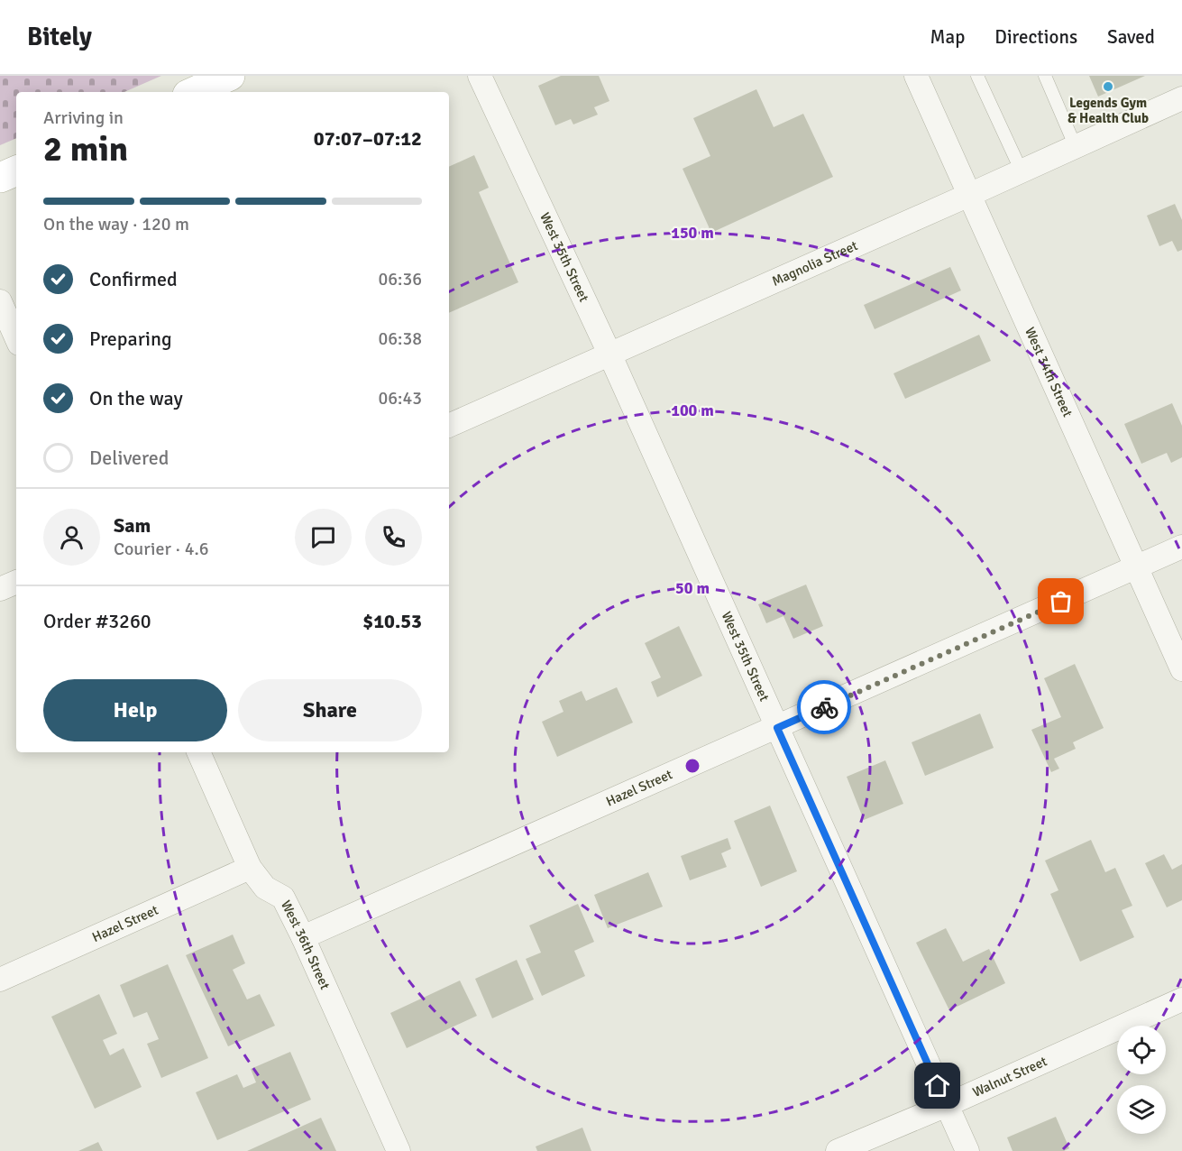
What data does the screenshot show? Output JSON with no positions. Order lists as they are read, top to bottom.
{
  "streets": {
    "street": [
      "West 35th Street",
      "Magnolia Street",
      "West 34th Street",
      "Hazel Street",
      "West 36th Street",
      "Walnut Street"
    ]
  },
  "crossings": [
    ["West 35th Street", "Magnolia Street"],
    ["West 35th Street", "Hazel Street"],
    ["West 35th Street", "Walnut Street"],
    ["Magnolia Street", "West 34th Street"],
    ["West 34th Street", "Hazel Street"],
    ["Hazel Street", "West 36th Street"]
  ],
  "places": ["Legends Gym & Health Club"],
  "page": {
    "header": "Bitely",
    "nav": ["Map", "Directions", "Saved"],
    "heading": ["2 min", "Arriving in", "07:07–07:12"],
    "panel": [
      "Sam",
      "Courier · 4.6",
      "Order #3260",
      "$10.53"
    ],
    "bar": "On the way · 120 m",
    "list": [
      ["Confirmed", "06:36"],
      ["Preparing", "06:38"],
      ["On the way", "06:43"],
      "Delivered"
    ],
    "buttons": ["Help", "Share"]
  },
  "rings": ["150 m", "100 m", "50 m"]
}
